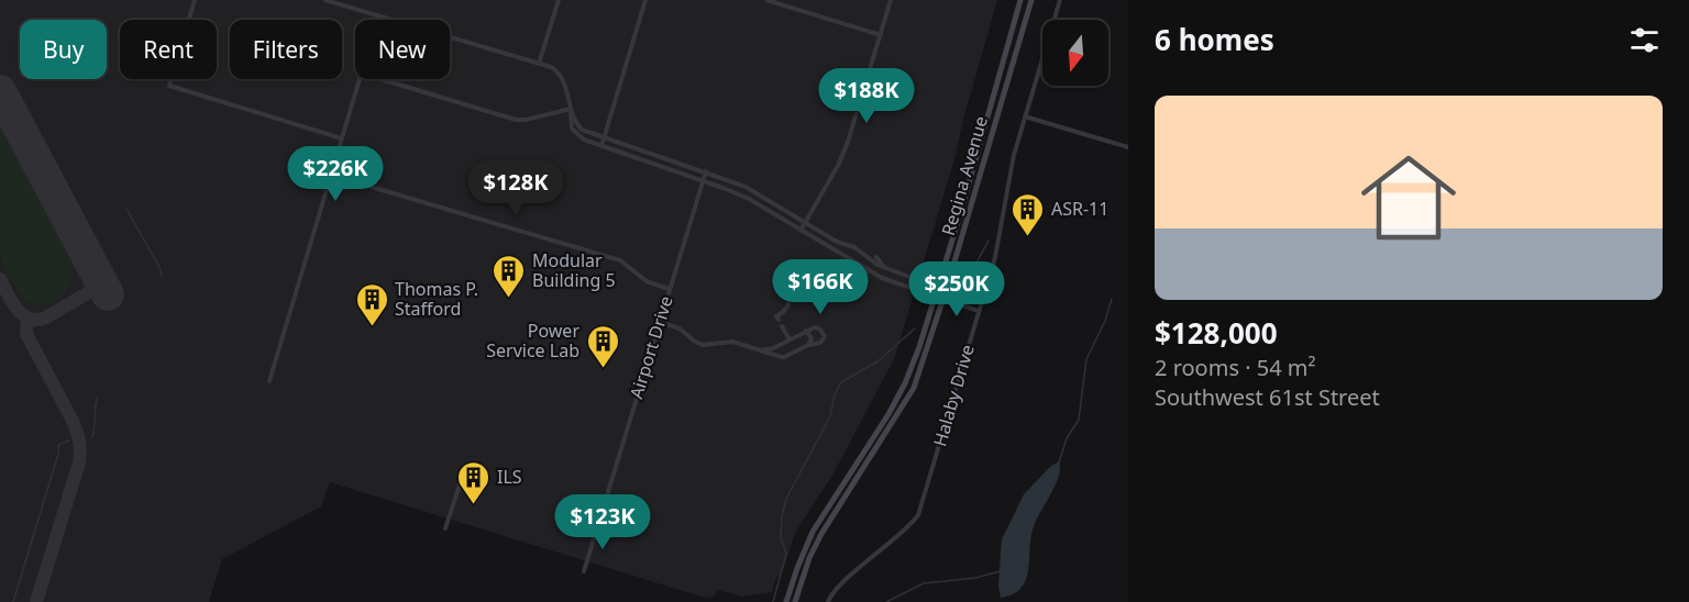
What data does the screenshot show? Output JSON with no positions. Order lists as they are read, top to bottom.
{
  "streets": {
    "main road": ["Regina Avenue"],
    "street": ["Airport Drive", "Halaby Drive"]
  },
  "places": {
    "building": [
      "ASR-11",
      "Modular Building 5",
      "Thomas P. Stafford",
      "Power Service Lab",
      "ILS"
    ]
  },
  "north": "bottom",
  "page": {
    "heading": "6 homes",
    "chip": [
      "Buy",
      "Rent",
      "Filters",
      "New"
    ],
    "price": [
      "$188K",
      "$226K",
      "$128K",
      "$166K",
      "$250K",
      "$123K"
    ],
    "list": [
      {
        "name": "$128,000",
        "note": "2 rooms · 54 m² · Southwest 61st Street"
      }
    ]
  }
}
